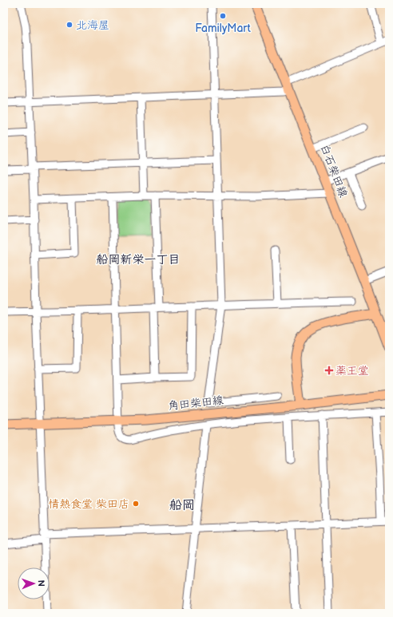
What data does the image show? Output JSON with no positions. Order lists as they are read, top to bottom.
{
  "streets": {
    "main road": ["白石柴田線", "角田柴田線"]
  },
  "districts": ["船岡新栄一丁目", "船岡"],
  "places": {
    "other": ["FamilyMart", "北海屋", "情熱食堂 柴田店"],
    "health": ["薬王堂"]
  },
  "north": "right"
}
